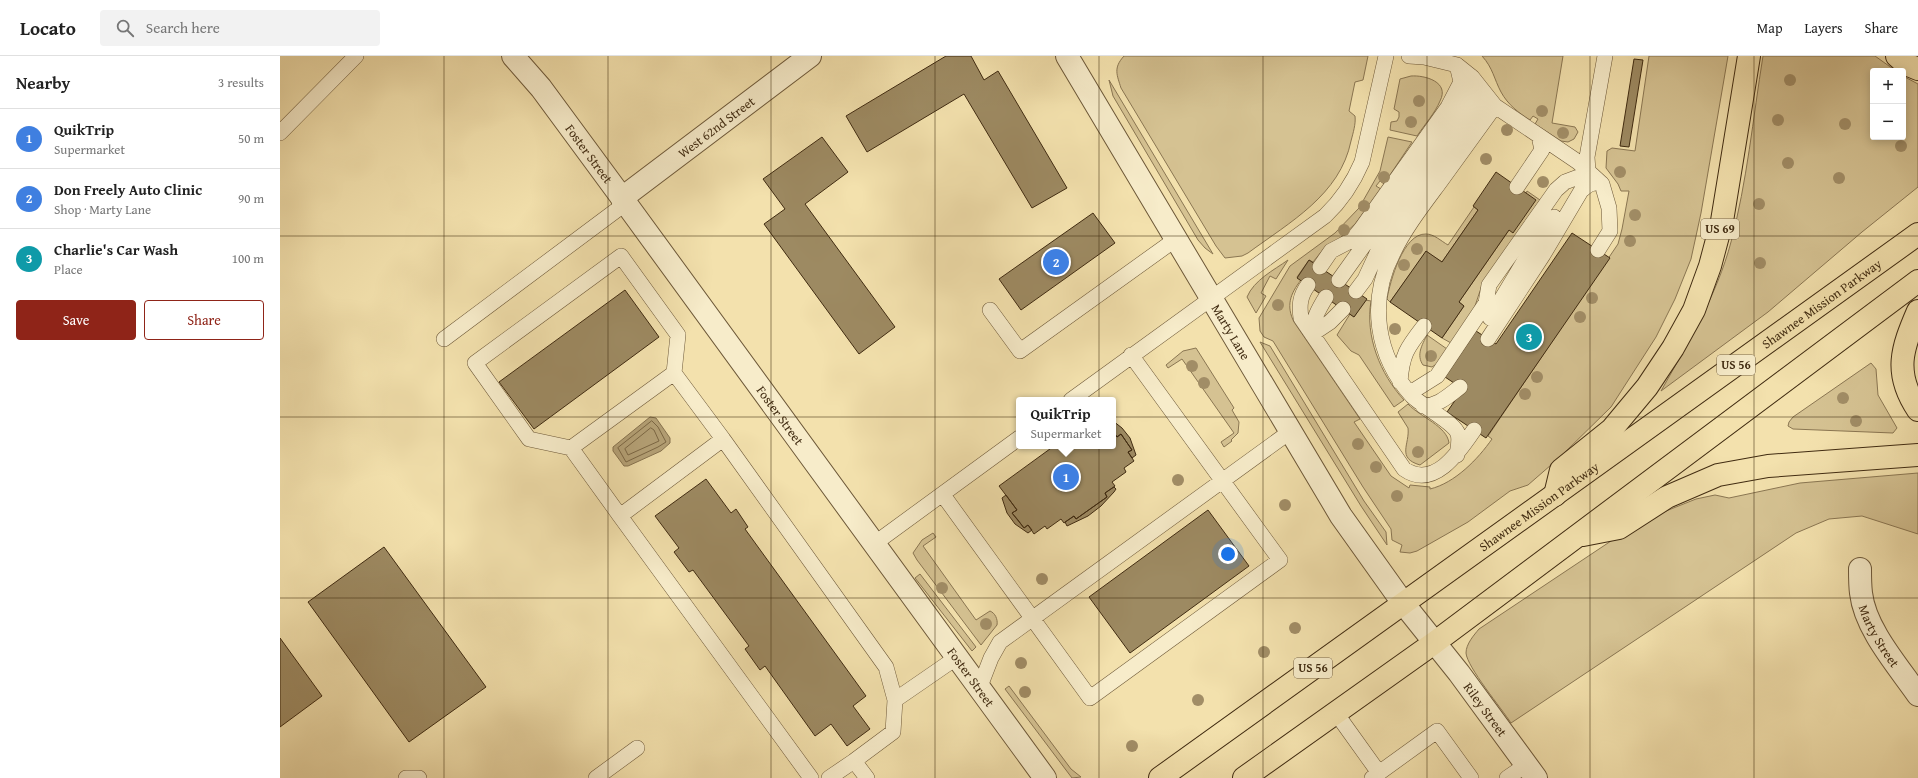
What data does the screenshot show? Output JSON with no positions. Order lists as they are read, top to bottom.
{
  "streets": {
    "highway": ["US 69", "Shawnee Mission Parkway", "US 56"],
    "street": [
      "West 62nd Street",
      "Foster Street",
      "Marty Lane",
      "Marty Street",
      "Riley Street"
    ]
  },
  "crossings": [
    ["West 62nd Street", "Foster Street"],
    ["US 69", "Shawnee Mission Parkway"],
    ["Shawnee Mission Parkway", "Marty Lane"],
    ["Shawnee Mission Parkway", "Riley Street"],
    ["Marty Lane", "Riley Street"]
  ],
  "page": {
    "header": "Locato",
    "search": "Search here",
    "nav": ["Map", "Layers", "Share"],
    "heading": ["Nearby", "3 results"],
    "map_buttons": ["+", "−"],
    "list": [
      {
        "mark": "1",
        "name": "QuikTrip",
        "note": "Supermarket",
        "value": "50 m"
      },
      {
        "mark": "2",
        "name": "Don Freely Auto Clinic",
        "note": "Shop · Marty Lane",
        "value": "90 m"
      },
      {
        "mark": "3",
        "name": "Charlie's Car Wash",
        "note": "Place",
        "value": "100 m"
      }
    ],
    "pins": ["2", "3", "1"],
    "buttons": ["Save", "Share"],
    "popup": ["QuikTrip", "Supermarket"]
  }
}
